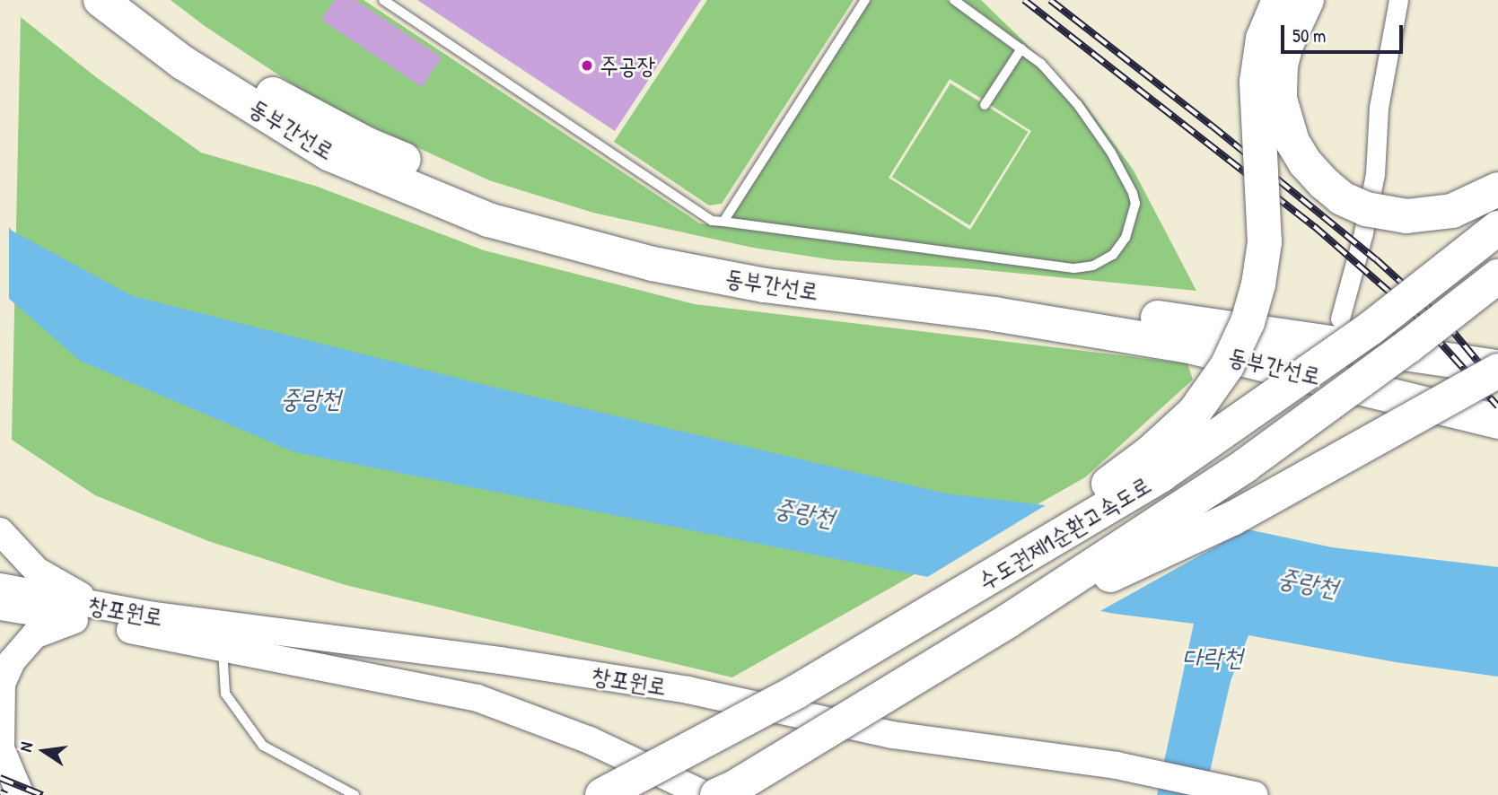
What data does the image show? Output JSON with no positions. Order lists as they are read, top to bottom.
{
  "streets": {
    "highway": ["동부간선로", "수도권제1순환고속도로"],
    "street": ["창포원로"]
  },
  "water": ["중랑천", "다락천"],
  "places": ["주공장"],
  "scale_bar": "50 m",
  "north": "left"
}
